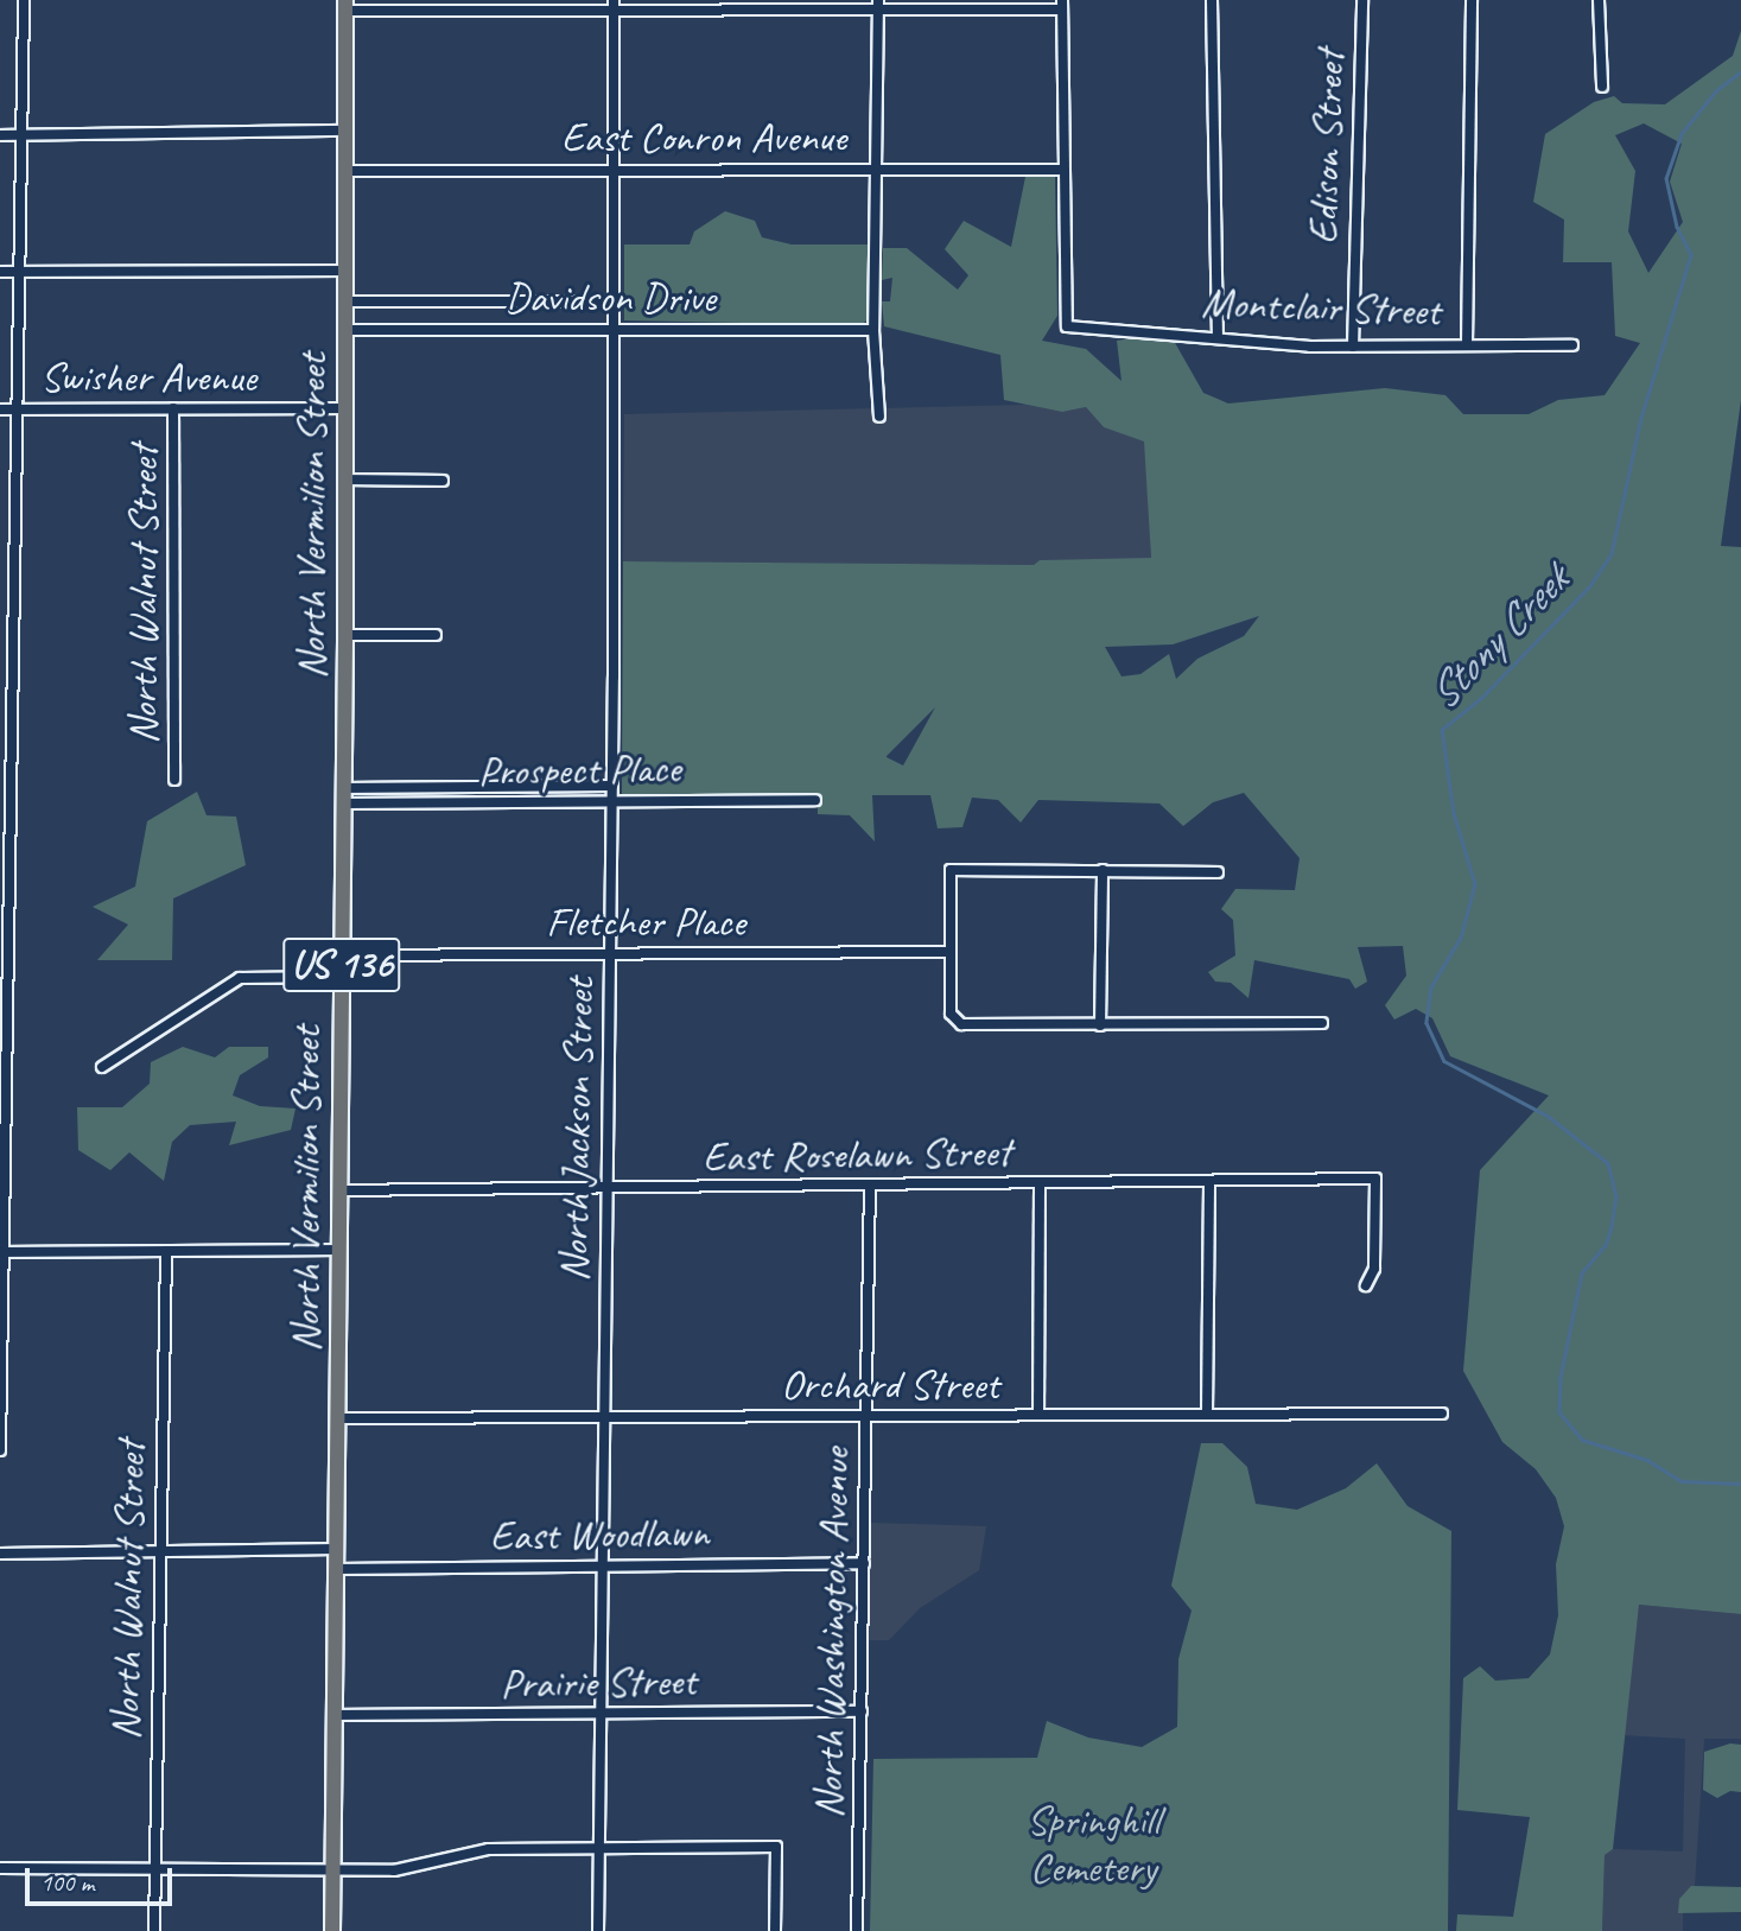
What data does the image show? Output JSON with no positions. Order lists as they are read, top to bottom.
{
  "streets": {
    "main road": ["North Vermilion Street", "US 136"],
    "street": [
      "East Conron Avenue",
      "Edison Street",
      "Davidson Drive",
      "Montclair Street",
      "Swisher Avenue",
      "North Walnut Street",
      "Prospect Place",
      "Fletcher Place",
      "North Jackson Street",
      "East Roselawn Street",
      "Orchard Street",
      "East Woodlawn",
      "North Washington Avenue",
      "Prairie Street"
    ]
  },
  "crossings": [
    ["East Conron Avenue", "Montclair Street"],
    ["East Conron Avenue", "North Vermilion Street"],
    ["East Conron Avenue", "North Jackson Street"],
    ["Edison Street", "Montclair Street"],
    ["Davidson Drive", "North Vermilion Street"],
    ["Davidson Drive", "North Jackson Street"],
    ["Swisher Avenue", "North Vermilion Street"],
    ["Swisher Avenue", "North Walnut Street"],
    ["North Vermilion Street", "Prospect Place"],
    ["North Vermilion Street", "Fletcher Place"],
    ["North Vermilion Street", "East Roselawn Street"],
    ["North Vermilion Street", "Orchard Street"],
    ["North Vermilion Street", "East Woodlawn"],
    ["North Vermilion Street", "Prairie Street"],
    ["Prospect Place", "North Jackson Street"],
    ["Fletcher Place", "North Jackson Street"],
    ["North Jackson Street", "East Roselawn Street"],
    ["North Jackson Street", "Orchard Street"],
    ["North Jackson Street", "East Woodlawn"],
    ["North Jackson Street", "Prairie Street"],
    ["East Roselawn Street", "North Washington Avenue"],
    ["Orchard Street", "North Washington Avenue"],
    ["East Woodlawn", "North Washington Avenue"],
    ["North Washington Avenue", "Prairie Street"]
  ],
  "water": ["Stony Creek"],
  "parks": ["Springhill Cemetery"],
  "scale_bar": "100 m"
}
